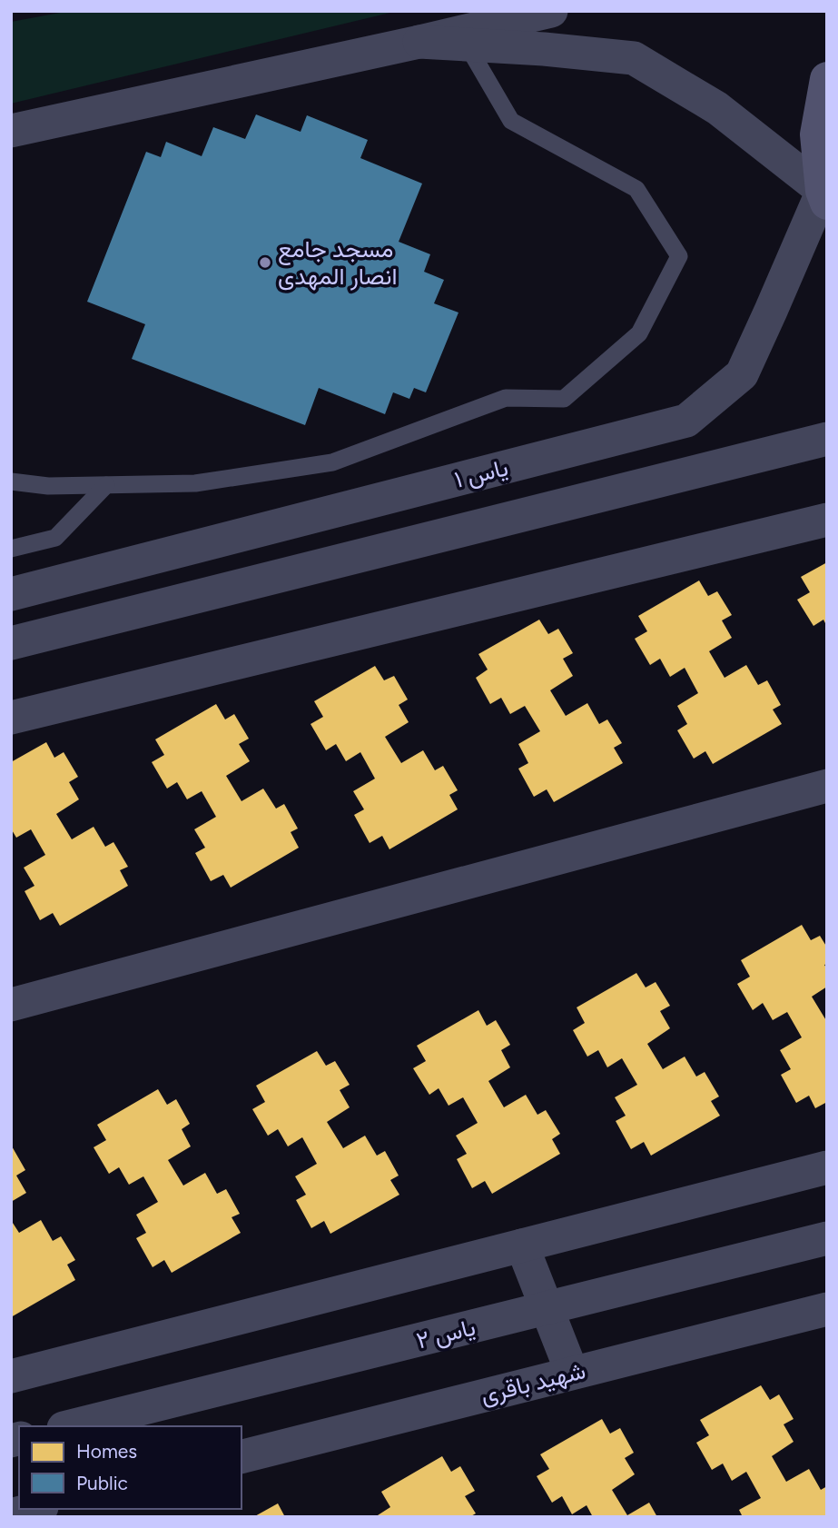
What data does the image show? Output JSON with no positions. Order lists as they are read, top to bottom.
{
  "streets": {
    "street": ["یاس ۱", "یاس ۲", "شهید باقری"]
  },
  "places": ["مسجد جامع انصار المهدی"],
  "legend": ["Homes", "Public"]
}
